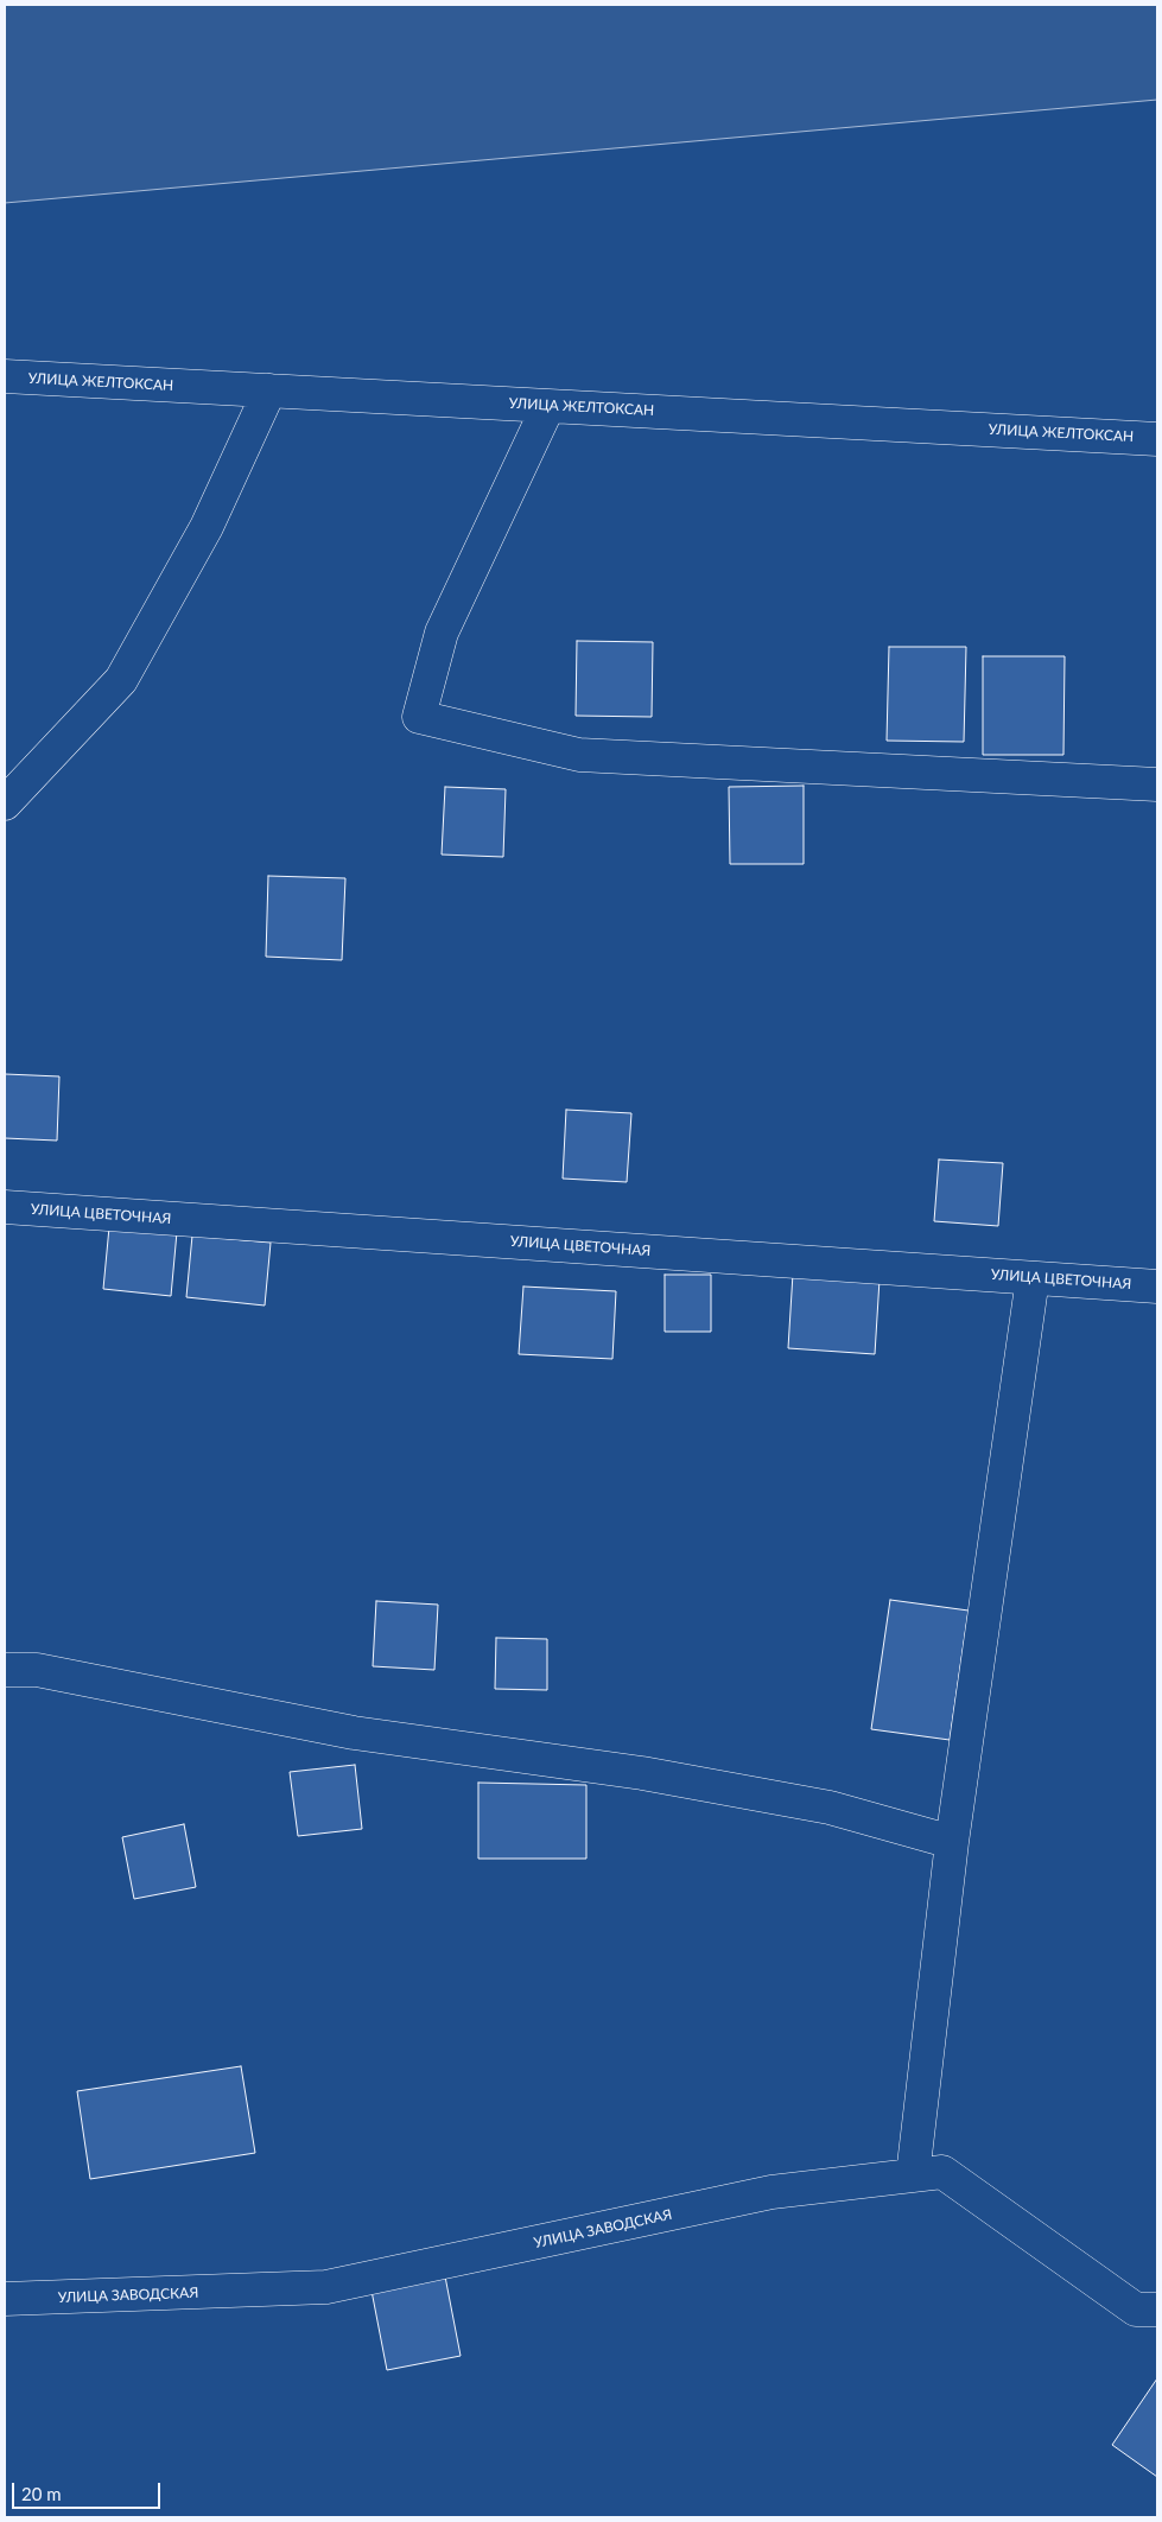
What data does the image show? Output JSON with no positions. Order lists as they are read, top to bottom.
{
  "streets": {
    "street": ["УЛИЦА ЖЕЛТОКСАН", "УЛИЦА ЦВЕТОЧНАЯ", "УЛИЦА ЗАВОДСКАЯ"]
  },
  "scale_bar": "20 m"
}
